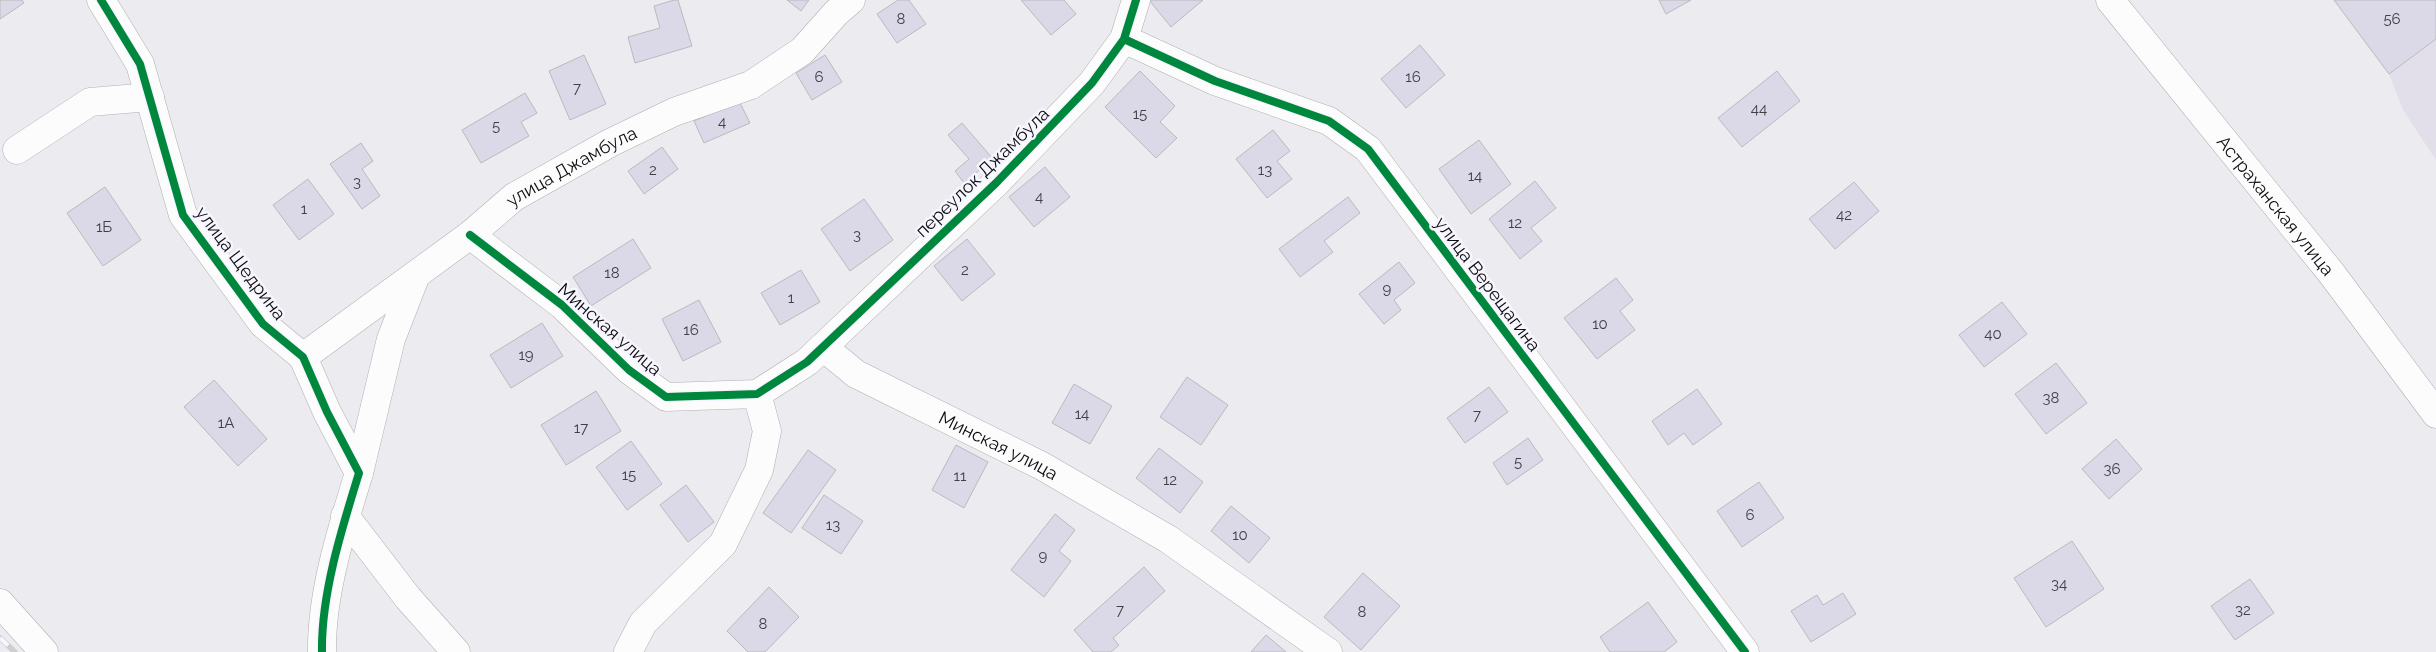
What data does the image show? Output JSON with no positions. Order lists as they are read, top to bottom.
{
  "streets": {
    "street": [
      "улица Джамбула",
      "переулок Джамбула",
      "Астраханская улица",
      "улица Щедрина",
      "улица Верещагина",
      "Минская улица"
    ]
  },
  "crossings": [
    ["улица Джамбула", "улица Щедрина"],
    ["улица Джамбула", "Минская улица"],
    ["переулок Джамбула", "улица Верещагина"],
    ["переулок Джамбула", "Минская улица"]
  ],
  "house_numbers": [
    "8",
    "56",
    "6",
    "16",
    "7",
    "44",
    "15",
    "4",
    "5",
    "2",
    "13",
    "14",
    "3",
    "4",
    "1",
    "42",
    "12",
    "1Б",
    "3",
    "2",
    "18",
    "9",
    "1",
    "10",
    "16",
    "40",
    "19",
    "38",
    "14",
    "7",
    "1А",
    "17",
    "5",
    "36",
    "15",
    "11",
    "12",
    "6",
    "13",
    "10",
    "9",
    "34",
    "7",
    "32",
    "8",
    "8"
  ]
}
